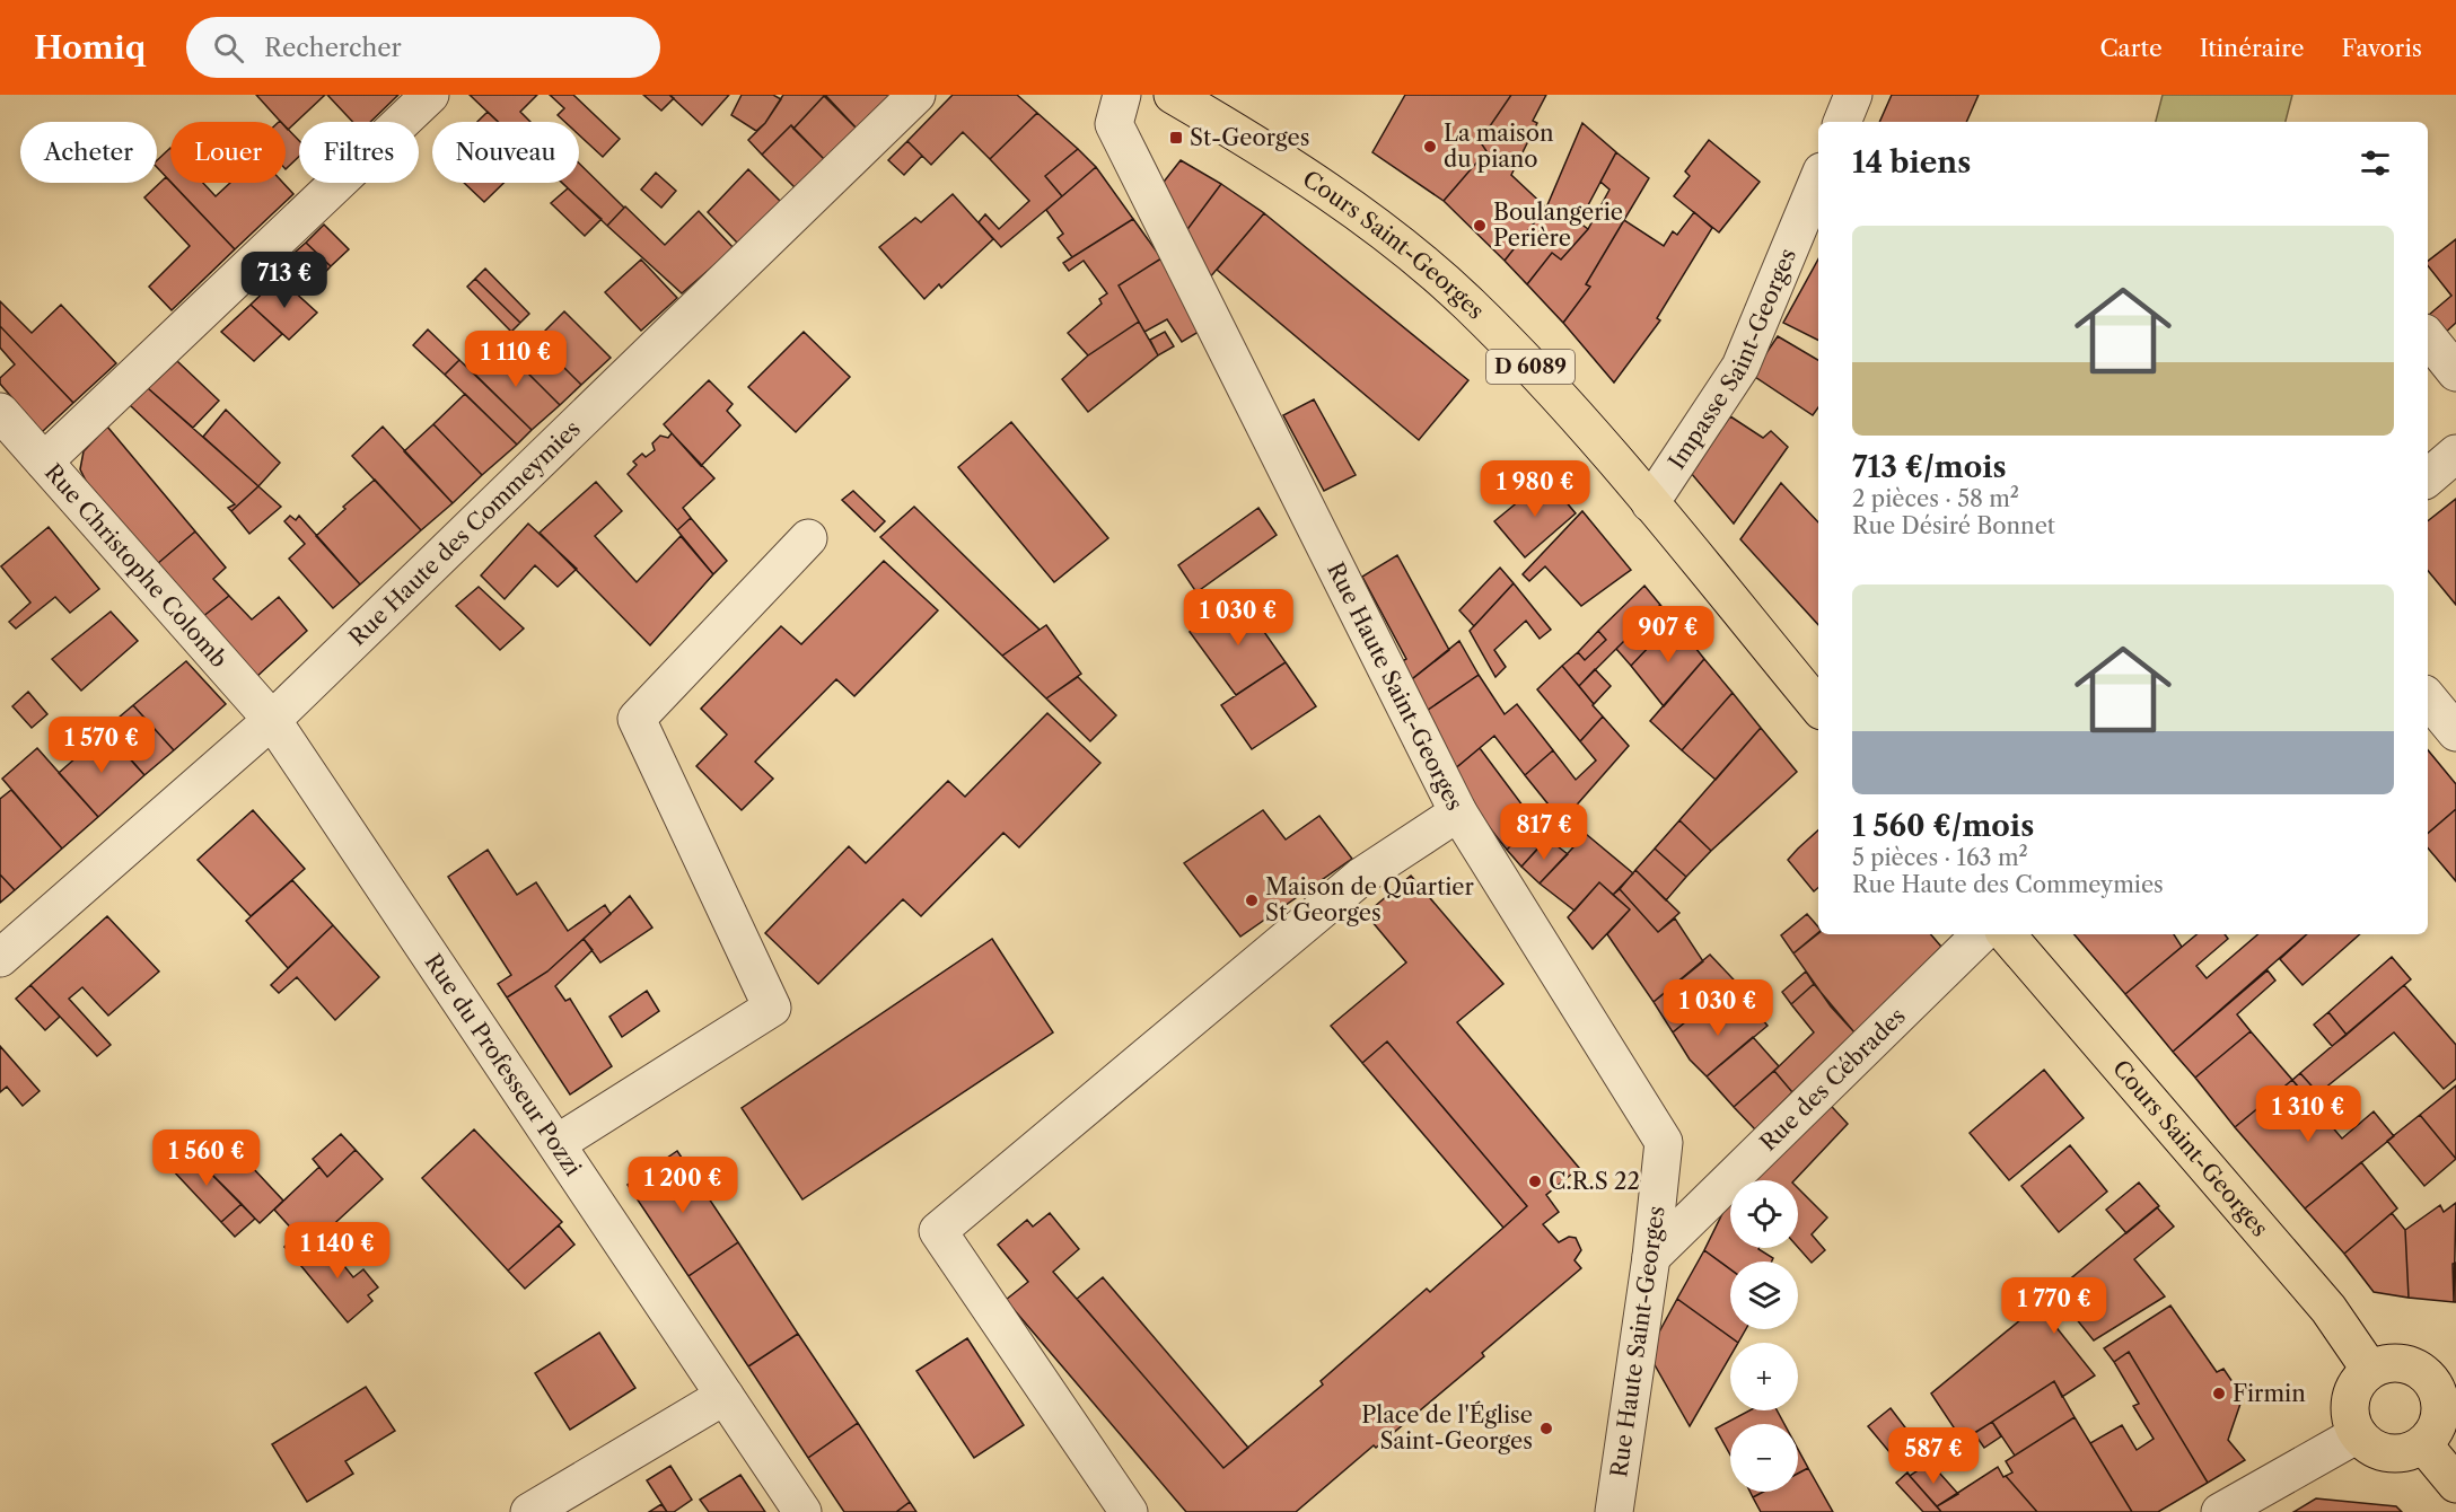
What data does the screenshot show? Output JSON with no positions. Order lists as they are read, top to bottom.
{
  "streets": {
    "main road": ["Cours Saint-Georges", "D 6089"],
    "street": [
      "Impasse Saint-Georges",
      "Rue Haute des Commeymies",
      "Rue Christophe Colomb",
      "Rue Haute Saint-Georges",
      "Rue du Professeur Pozzi",
      "Rue des Cébrades"
    ]
  },
  "crossings": [
    ["Cours Saint-Georges", "Impasse Saint-Georges"],
    ["Rue Haute des Commeymies", "Rue Christophe Colomb"],
    ["Rue Haute des Commeymies", "Rue du Professeur Pozzi"],
    ["Rue Christophe Colomb", "Rue du Professeur Pozzi"],
    ["Rue Haute Saint-Georges", "Rue des Cébrades"]
  ],
  "places": {
    "transit": ["St-Georges"],
    "other": [
      "La maison du piano",
      "Boulangerie Perière",
      "Maison de Quartier St Georges",
      "C.R.S 22",
      "Firmin",
      "Place de l'Église Saint-Georges"
    ]
  },
  "page": {
    "header": "Homiq",
    "search": "Rechercher",
    "nav": ["Carte", "Itinéraire", "Favoris"],
    "chip": [
      "Acheter",
      "Louer",
      "Filtres",
      "Nouveau"
    ],
    "heading": "14 biens",
    "list": [
      {
        "name": "713 €/mois",
        "note": "2 pièces · 58 m² · Rue Désiré Bonnet"
      },
      {
        "name": "1 560 €/mois",
        "note": "5 pièces · 163 m² · Rue Haute des Commeymies"
      }
    ],
    "price": [
      "713 €",
      "1 110 €",
      "1 980 €",
      "1 030 €",
      "907 €",
      "1 570 €",
      "817 €",
      "1 030 €",
      "1 310 €",
      "1 560 €",
      "1 200 €",
      "1 140 €",
      "1 770 €",
      "587 €"
    ],
    "map_buttons": ["+", "−"]
  }
}
